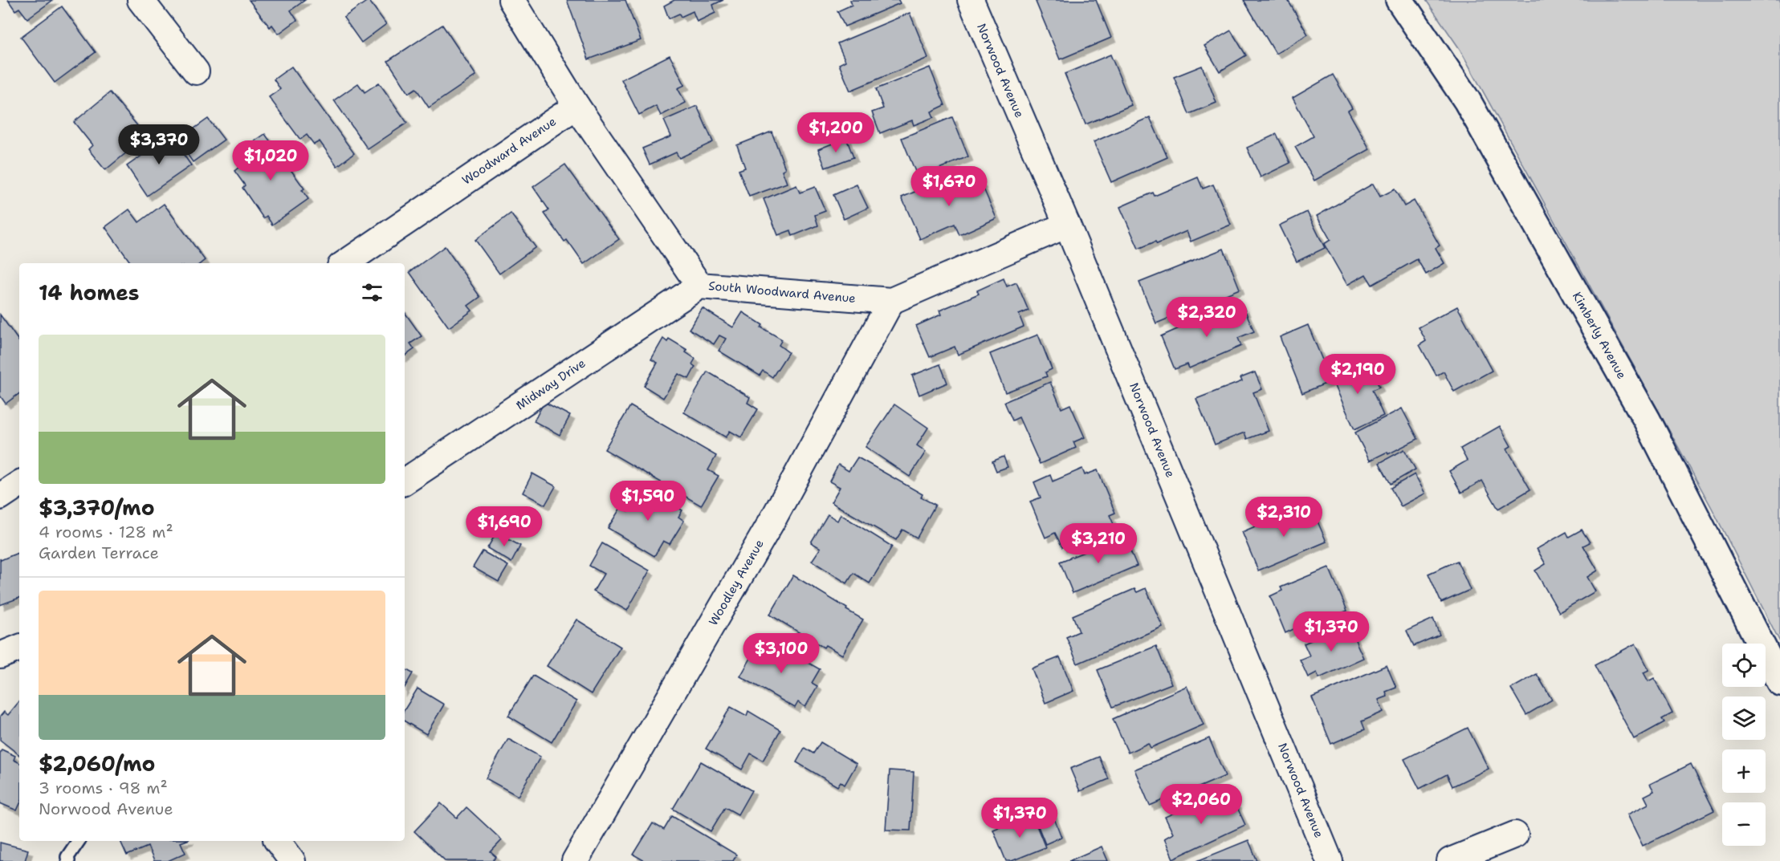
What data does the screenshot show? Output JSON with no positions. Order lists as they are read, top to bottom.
{
  "streets": {
    "street": [
      "Norwood Avenue",
      "Woodward Avenue",
      "South Woodward Avenue",
      "Kimberly Avenue",
      "Midway Drive",
      "Woodley Avenue"
    ]
  },
  "crossings": [
    ["Norwood Avenue", "South Woodward Avenue"],
    ["Woodward Avenue", "South Woodward Avenue"],
    ["South Woodward Avenue", "Midway Drive"],
    ["South Woodward Avenue", "Woodley Avenue"]
  ],
  "page": {
    "price": [
      "$1,200",
      "$3,370",
      "$1,020",
      "$1,670",
      "$2,320",
      "$2,190",
      "$1,590",
      "$2,310",
      "$1,690",
      "$3,210",
      "$1,370",
      "$3,100",
      "$2,060",
      "$1,370"
    ],
    "heading": "14 homes",
    "list": [
      {
        "name": "$3,370/mo",
        "note": "4 rooms · 128 m² · Garden Terrace"
      },
      {
        "name": "$2,060/mo",
        "note": "3 rooms · 98 m² · Norwood Avenue"
      }
    ],
    "map_buttons": ["+", "−"]
  }
}
